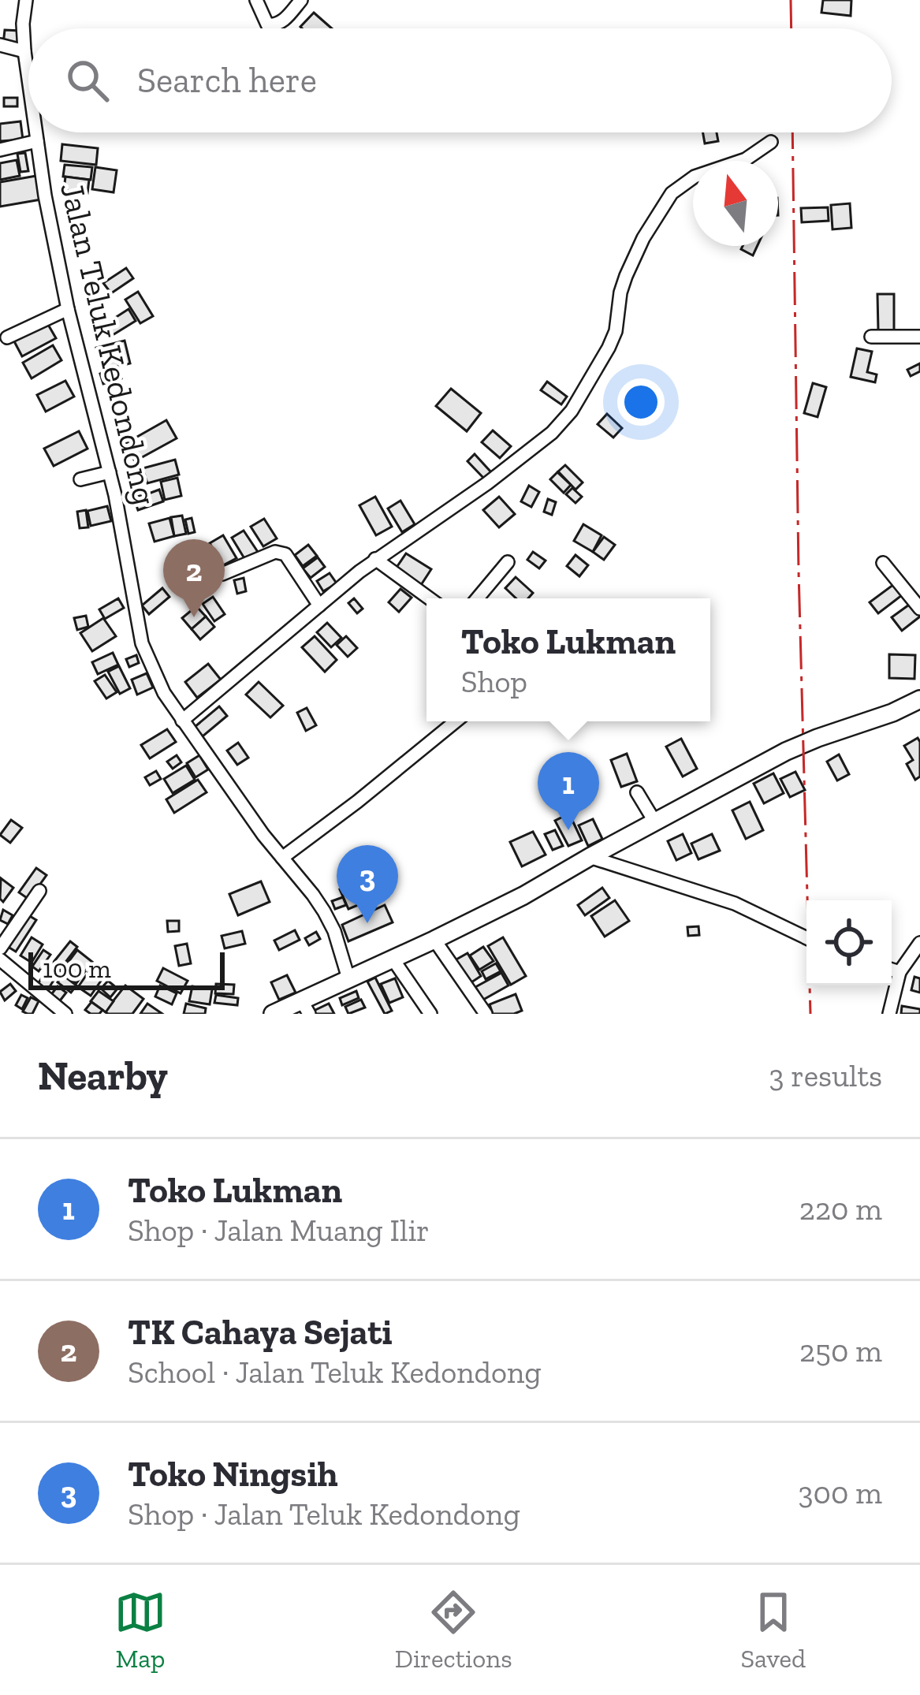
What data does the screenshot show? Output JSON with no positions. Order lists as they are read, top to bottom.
{
  "streets": {
    "street": ["Jalan Teluk Kedondong"]
  },
  "scale_bar": "100 m",
  "north": "top",
  "page": {
    "search": "Search here",
    "pins": ["2", "1", "3"],
    "popup": ["Toko Lukman", "Shop"],
    "scale": "100 m",
    "heading": ["Nearby", "3 results"],
    "list": [
      {
        "mark": "1",
        "name": "Toko Lukman",
        "note": "Shop · Jalan Muang Ilir",
        "value": "220 m"
      },
      {
        "mark": "2",
        "name": "TK Cahaya Sejati",
        "note": "School · Jalan Teluk Kedondong",
        "value": "250 m"
      },
      {
        "mark": "3",
        "name": "Toko Ningsih",
        "note": "Shop · Jalan Teluk Kedondong",
        "value": "300 m"
      }
    ],
    "nav": ["Map", "Directions", "Saved"]
  }
}
